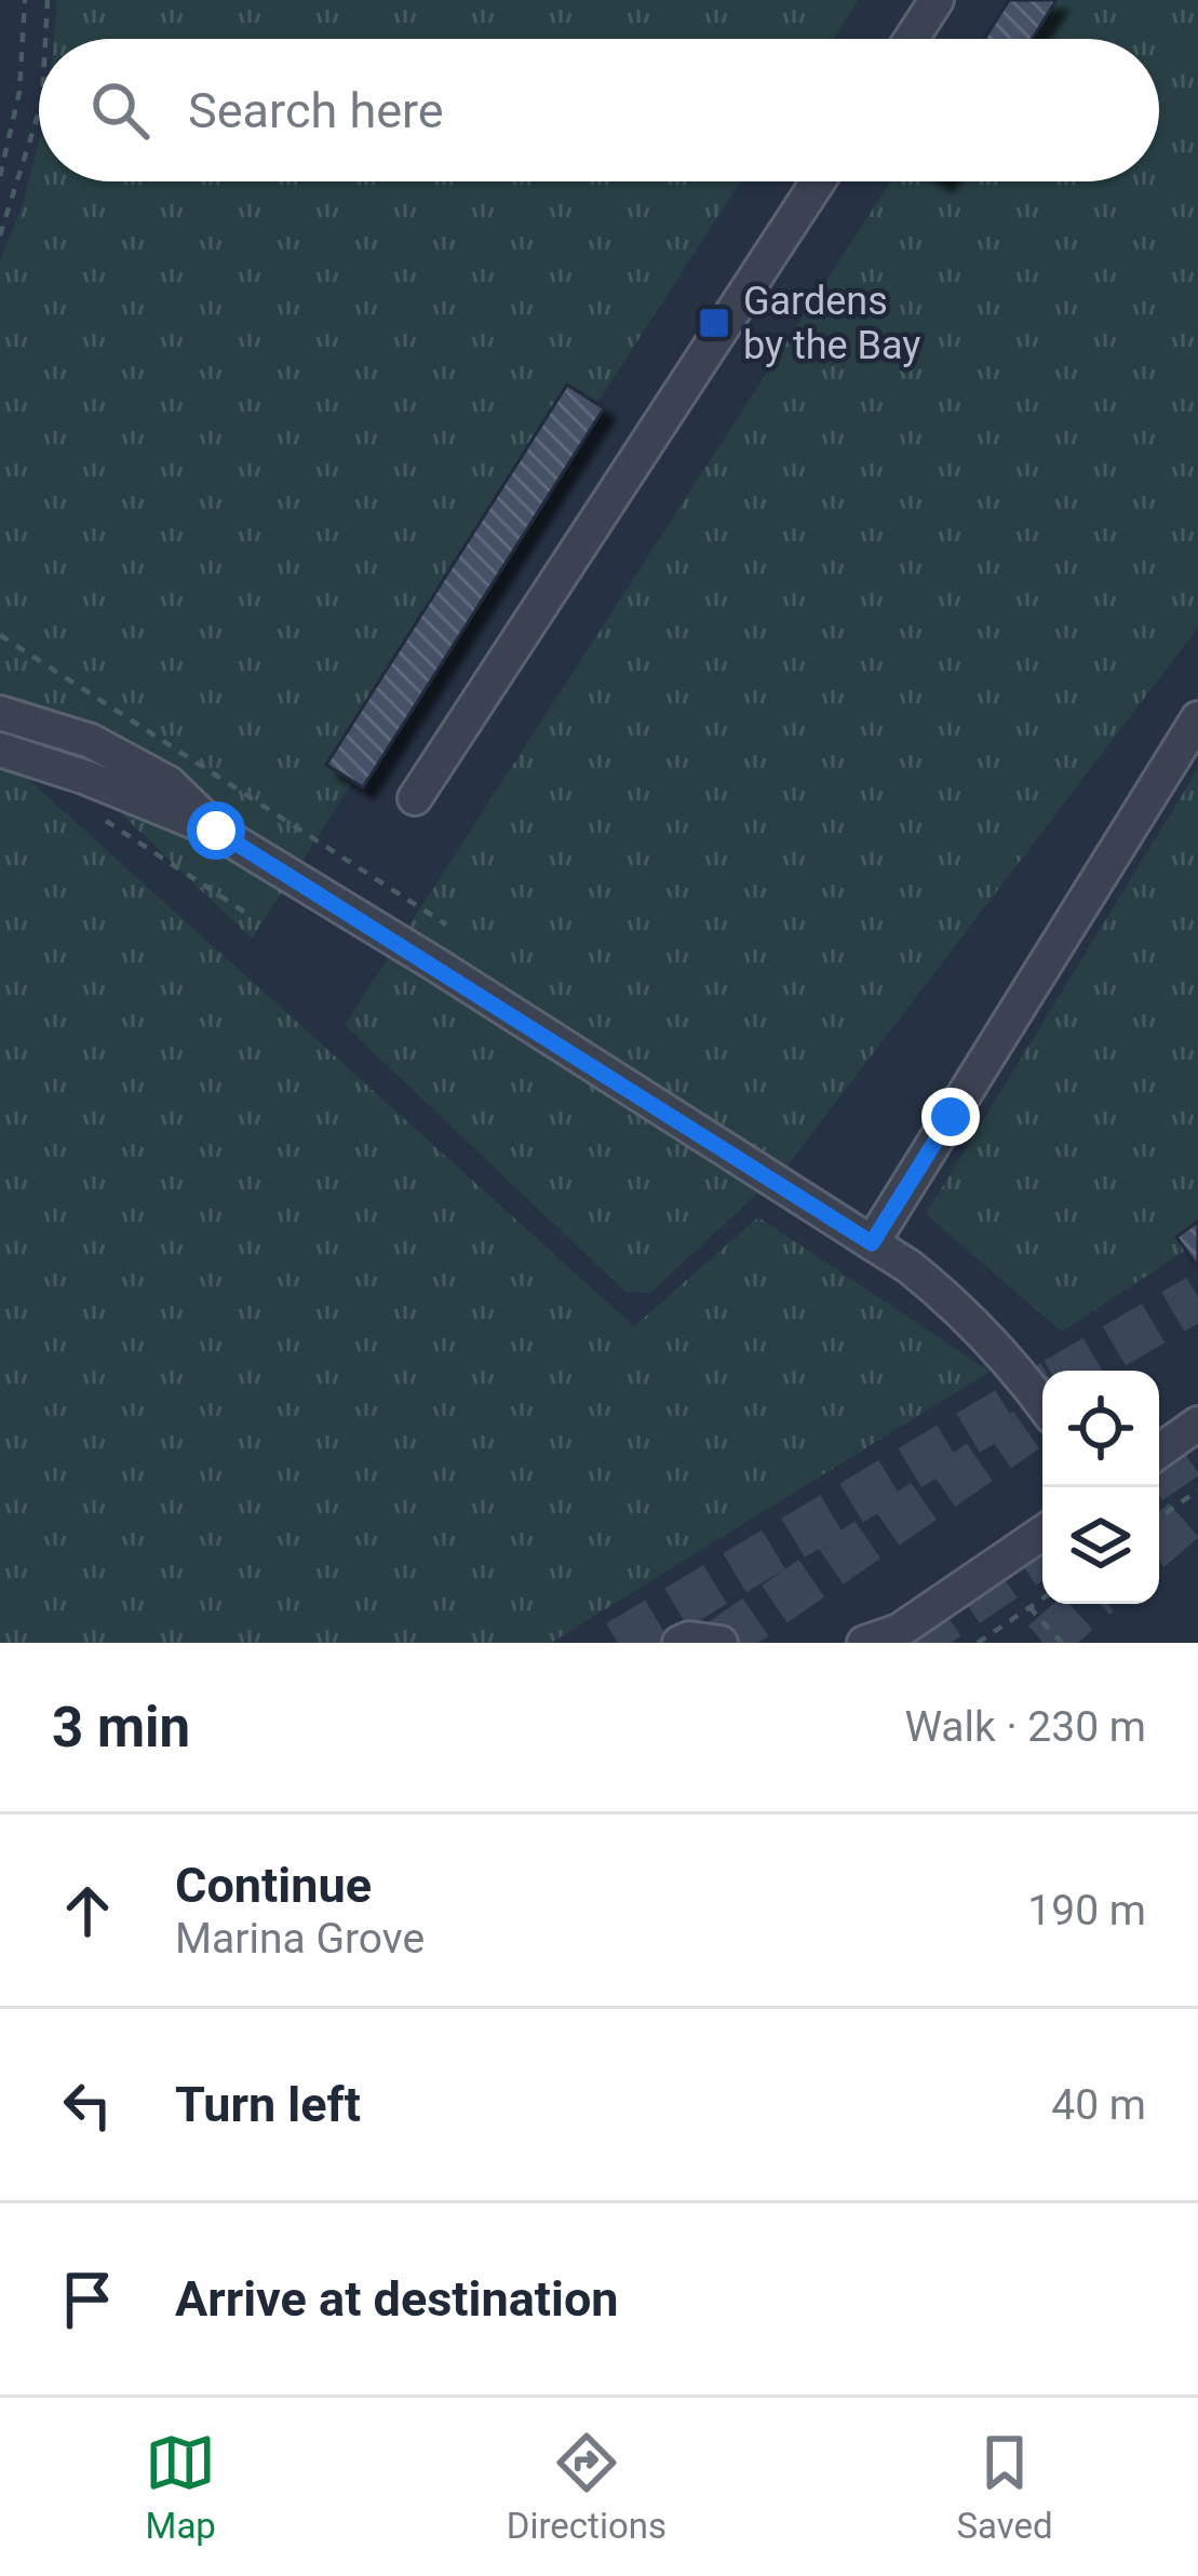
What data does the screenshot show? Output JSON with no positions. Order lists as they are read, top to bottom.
{
  "places": {
    "transit": ["Gardens by the Bay"]
  },
  "page": {
    "search": "Search here",
    "heading": ["3 min", "Walk · 230 m"],
    "list": [
      ["Continue", "Marina Grove", "190 m"],
      ["Turn left", "40 m"],
      "Arrive at destination"
    ],
    "nav": ["Map", "Directions", "Saved"]
  }
}
